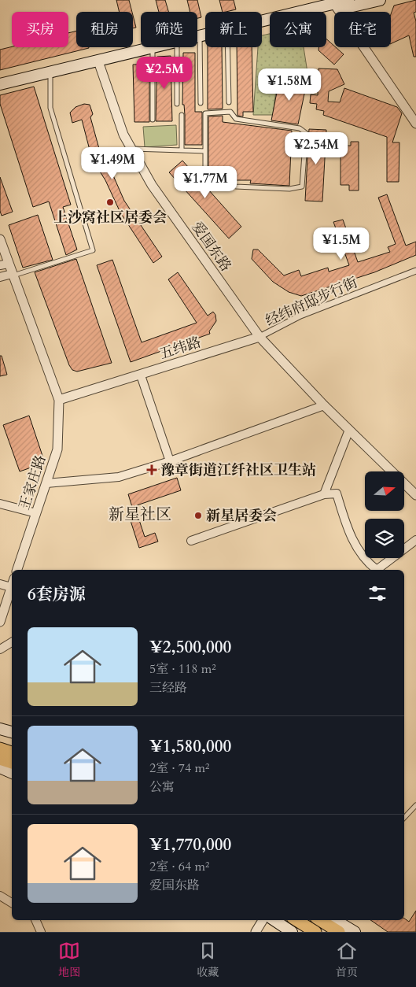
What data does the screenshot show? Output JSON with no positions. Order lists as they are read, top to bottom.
{
  "streets": {
    "street": [
      "爱国东路",
      "经纬府邸步行街",
      "五纬路",
      "王家庄路"
    ]
  },
  "crossings": [
    ["爱国东路", "经纬府邸步行街"],
    ["爱国东路", "五纬路"],
    ["经纬府邸步行街", "五纬路"],
    ["五纬路", "王家庄路"]
  ],
  "districts": ["新星社区"],
  "places": {
    "other": ["上沙窝社区居委会", "新星居委会"],
    "health": ["豫章街道江纤社区卫生站"]
  },
  "north": "right",
  "page": {
    "chip": [
      "买房",
      "租房",
      "筛选",
      "新上",
      "公寓",
      "住宅"
    ],
    "price": [
      "¥2.5M",
      "¥1.58M",
      "¥2.54M",
      "¥1.49M",
      "¥1.77M",
      "¥1.5M"
    ],
    "heading": "6套房源",
    "list": [
      {
        "name": "¥2,500,000",
        "note": "5室 · 118 m² · 三经路"
      },
      {
        "name": "¥1,580,000",
        "note": "2室 · 74 m² · 公寓"
      },
      {
        "name": "¥1,770,000",
        "note": "2室 · 64 m² · 爱国东路"
      }
    ],
    "tabs": ["地图", "收藏", "首页"]
  }
}
